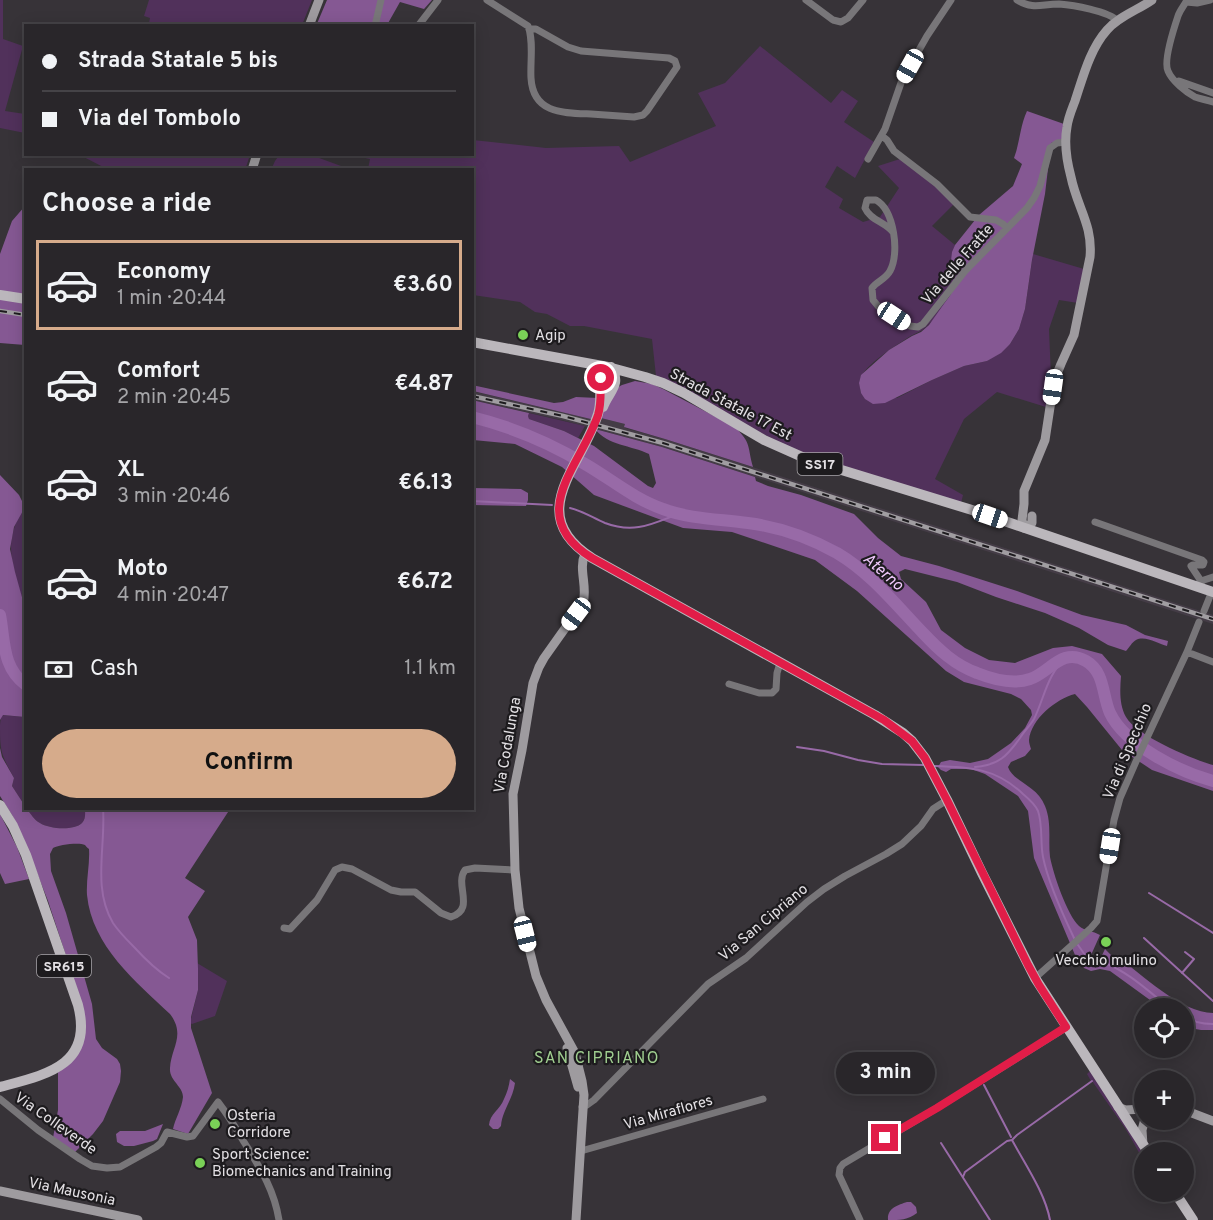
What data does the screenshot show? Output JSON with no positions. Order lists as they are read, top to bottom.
{
  "streets": {
    "main road": [
      "Strada Statale 17 Est",
      "SS17",
      "Via Codalunga",
      "SR615",
      "Via Mausonia"
    ],
    "street": [
      "Via delle Fratte",
      "Via di Specchio",
      "Via San Cipriano",
      "Via Miraflores",
      "Via Colleverde"
    ]
  },
  "crossings": [
    ["Strada Statale 17 Est", "SS17"],
    ["Via Codalunga", "Via San Cipriano"],
    ["Via Codalunga", "Via Miraflores"]
  ],
  "districts": ["SAN CIPRIANO"],
  "water": ["Aterno"],
  "places": [
    "Agip",
    "Vecchio mulino",
    "Osteria Corridore",
    "Sport Science: Biomechanics and Training"
  ],
  "page": {
    "banner": ["Strada Statale 5 bis", "Via del Tombolo"],
    "heading": "Choose a ride",
    "list": [
      {
        "name": "Economy",
        "note": "1 min · 20:44",
        "value": "€3.60"
      },
      {
        "name": "Comfort",
        "note": "2 min · 20:45",
        "value": "€4.87"
      },
      {
        "name": "XL",
        "note": "3 min · 20:46",
        "value": "€6.13"
      },
      {
        "name": "Moto",
        "note": "4 min · 20:47",
        "value": "€6.72"
      }
    ],
    "pay": ["Cash", "1.1 km"],
    "buttons": "Confirm",
    "map_buttons": ["+", "−"],
    "bubble": "3 min"
  }
}
